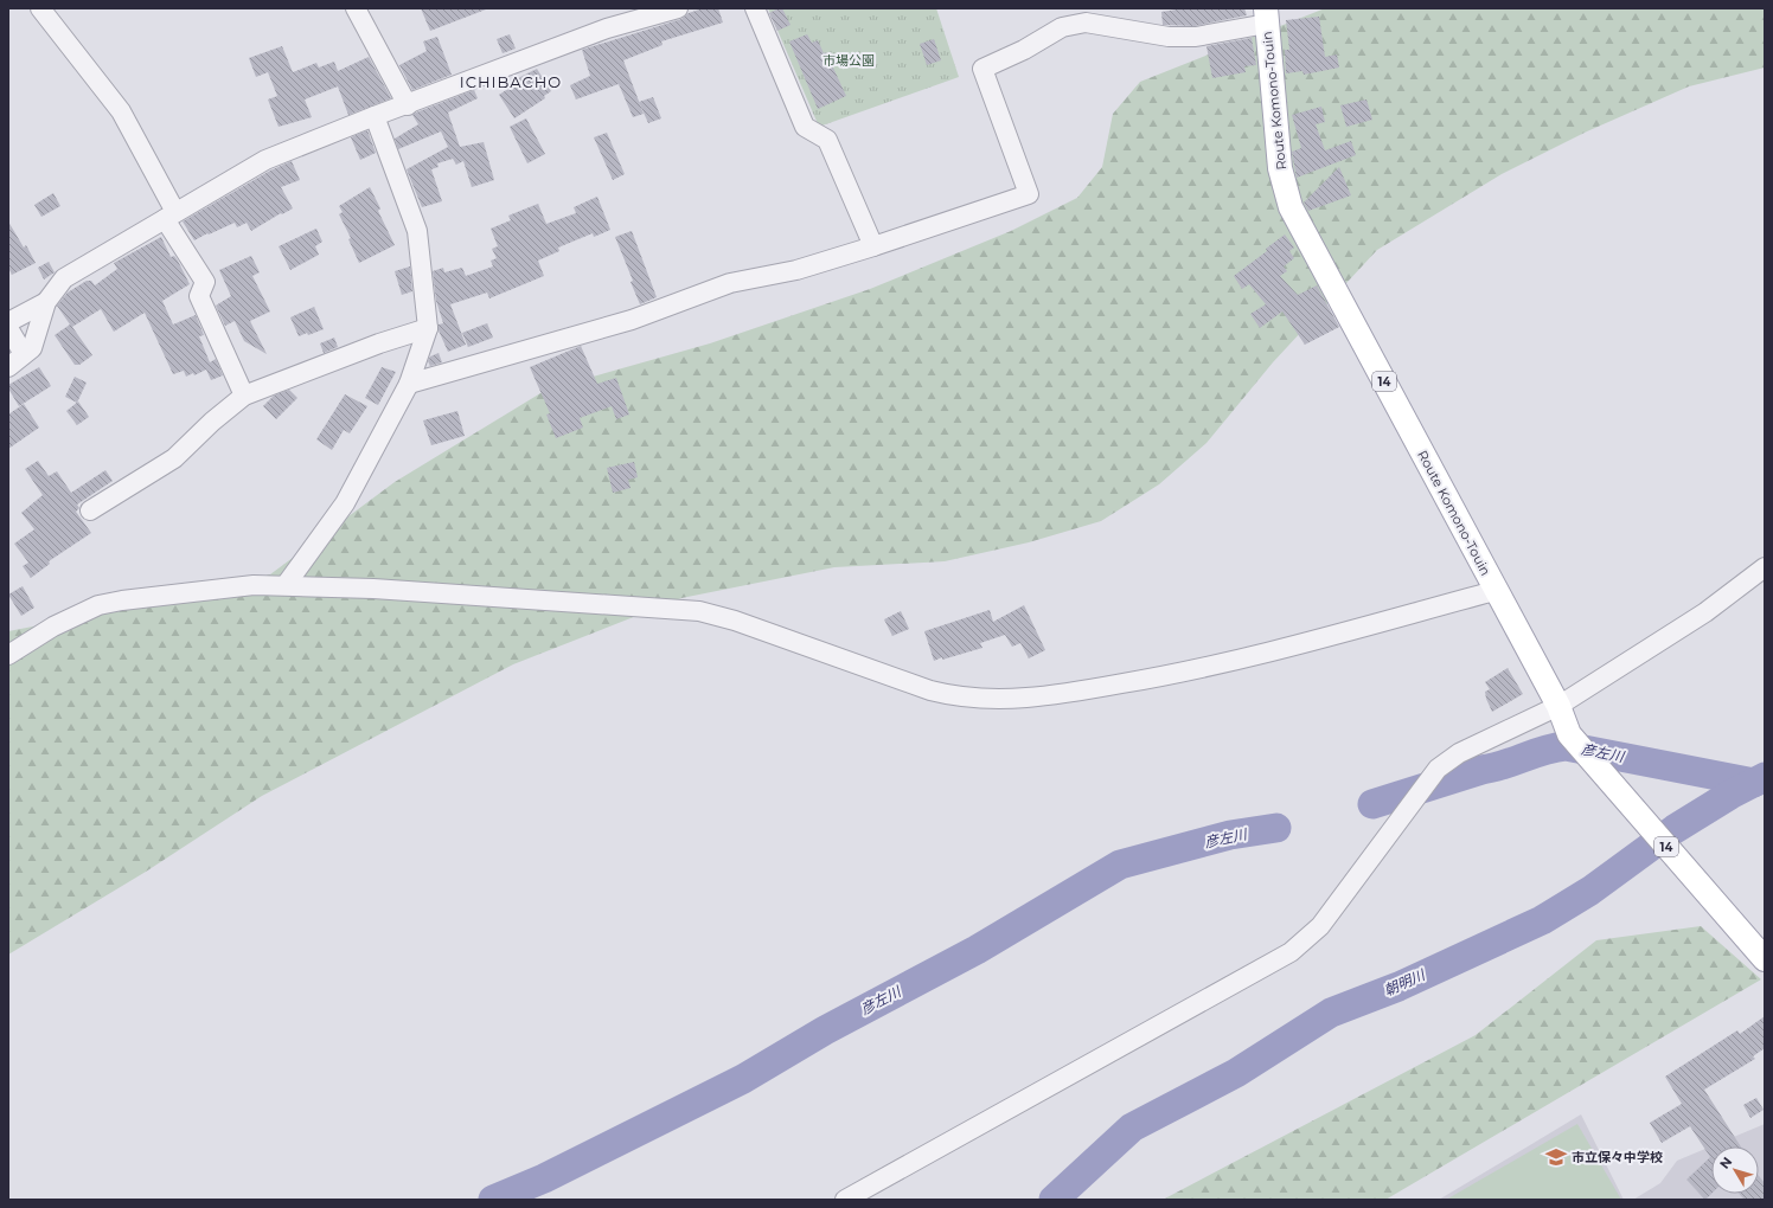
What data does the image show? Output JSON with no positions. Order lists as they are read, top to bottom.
{
  "streets": {
    "main road": ["Route Komono-Touin", "14"]
  },
  "districts": ["ICHIBACHO"],
  "water": ["彦左川", "朝明川"],
  "parks": ["市場公園"],
  "places": {
    "school or university": ["市立保々中学校"]
  },
  "north": "top left"
}
